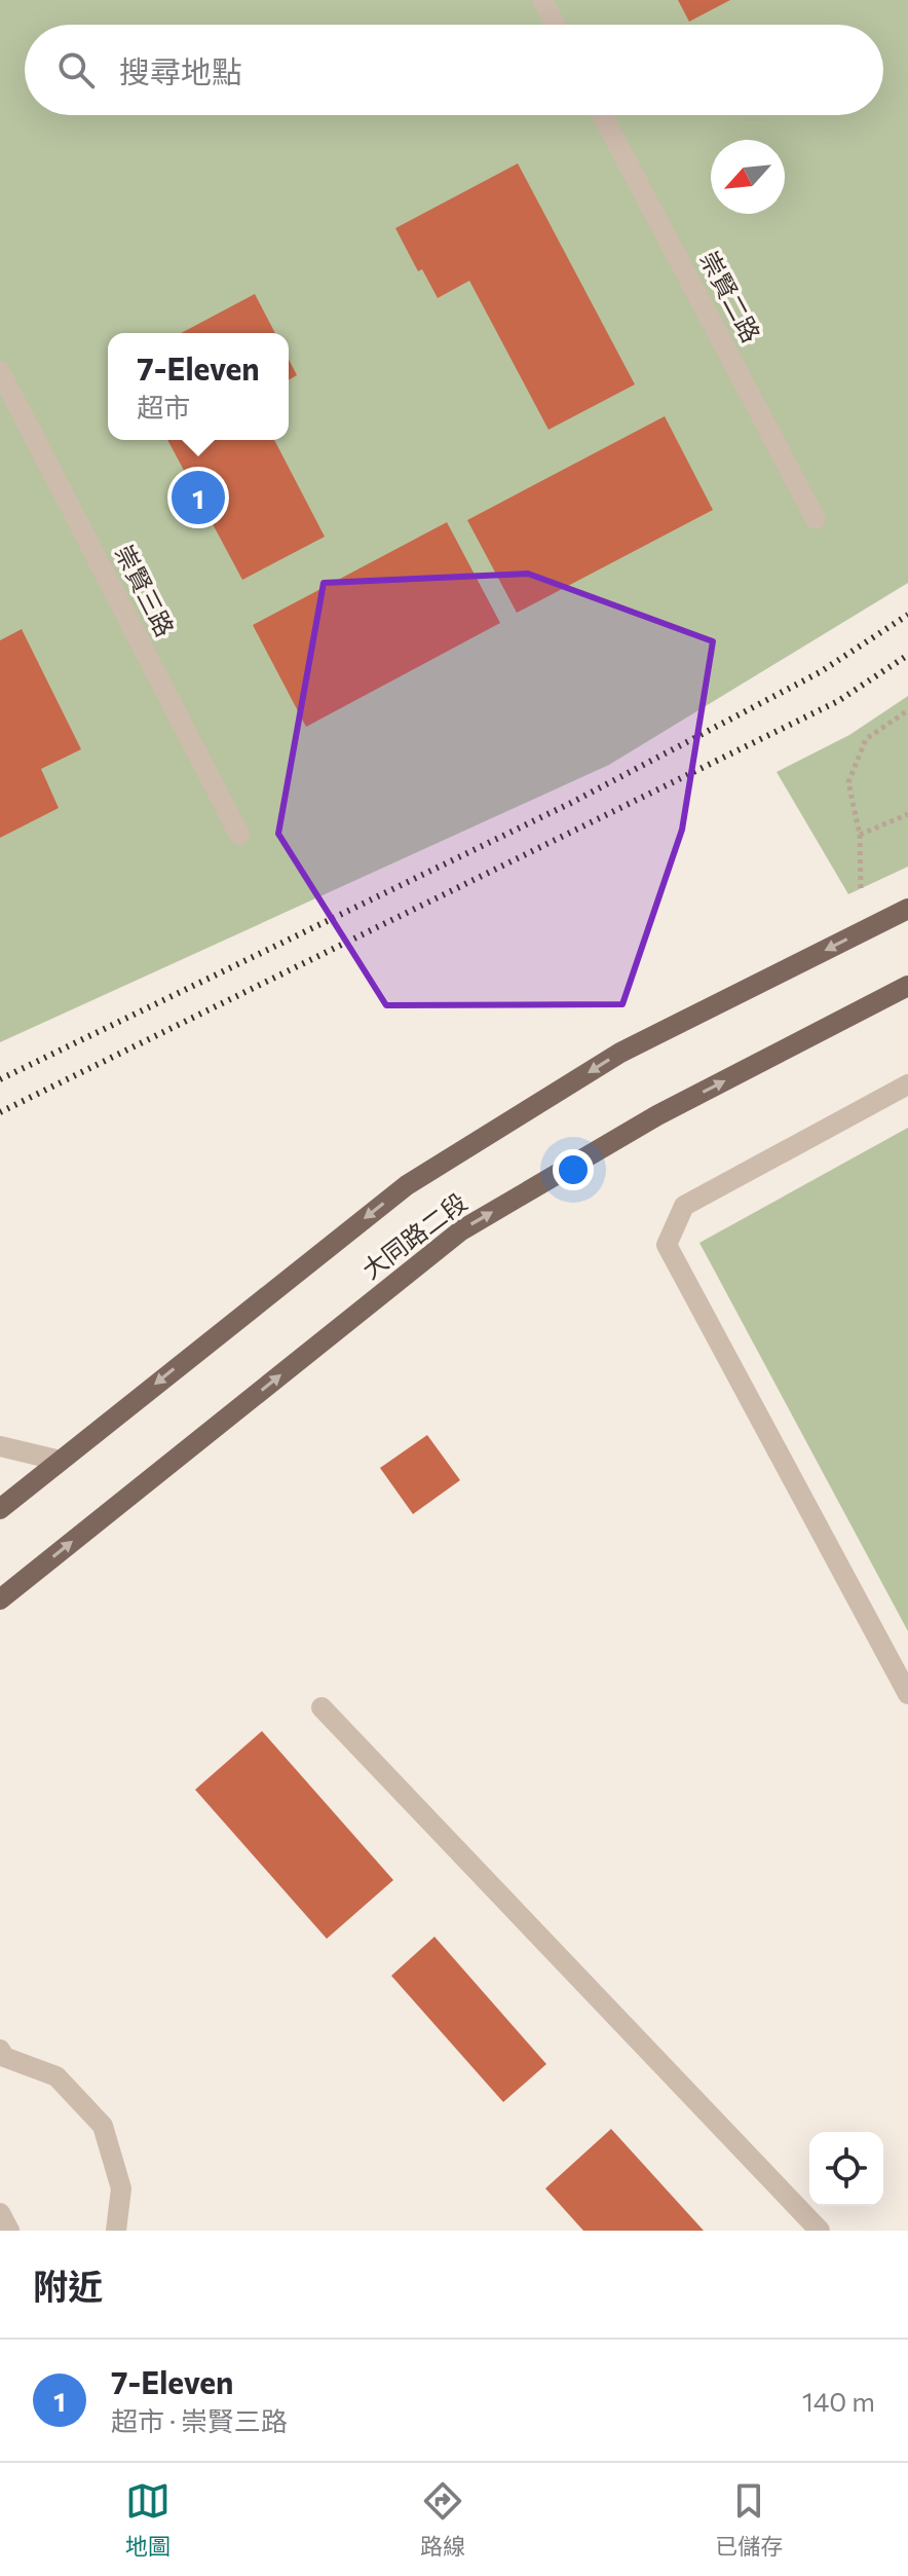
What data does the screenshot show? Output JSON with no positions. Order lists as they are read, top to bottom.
{
  "streets": {
    "main road": ["大同路二段"],
    "street": ["崇賢二路", "崇賢三路"]
  },
  "north": "bottom left",
  "page": {
    "search": "搜尋地點",
    "popup": ["7-Eleven", "超市"],
    "pins": "1",
    "heading": "附近",
    "list": [
      {
        "mark": "1",
        "name": "7-Eleven",
        "note": "超市 · 崇賢三路",
        "value": "140 m"
      }
    ],
    "nav": ["地圖", "路線", "已儲存"]
  }
}
